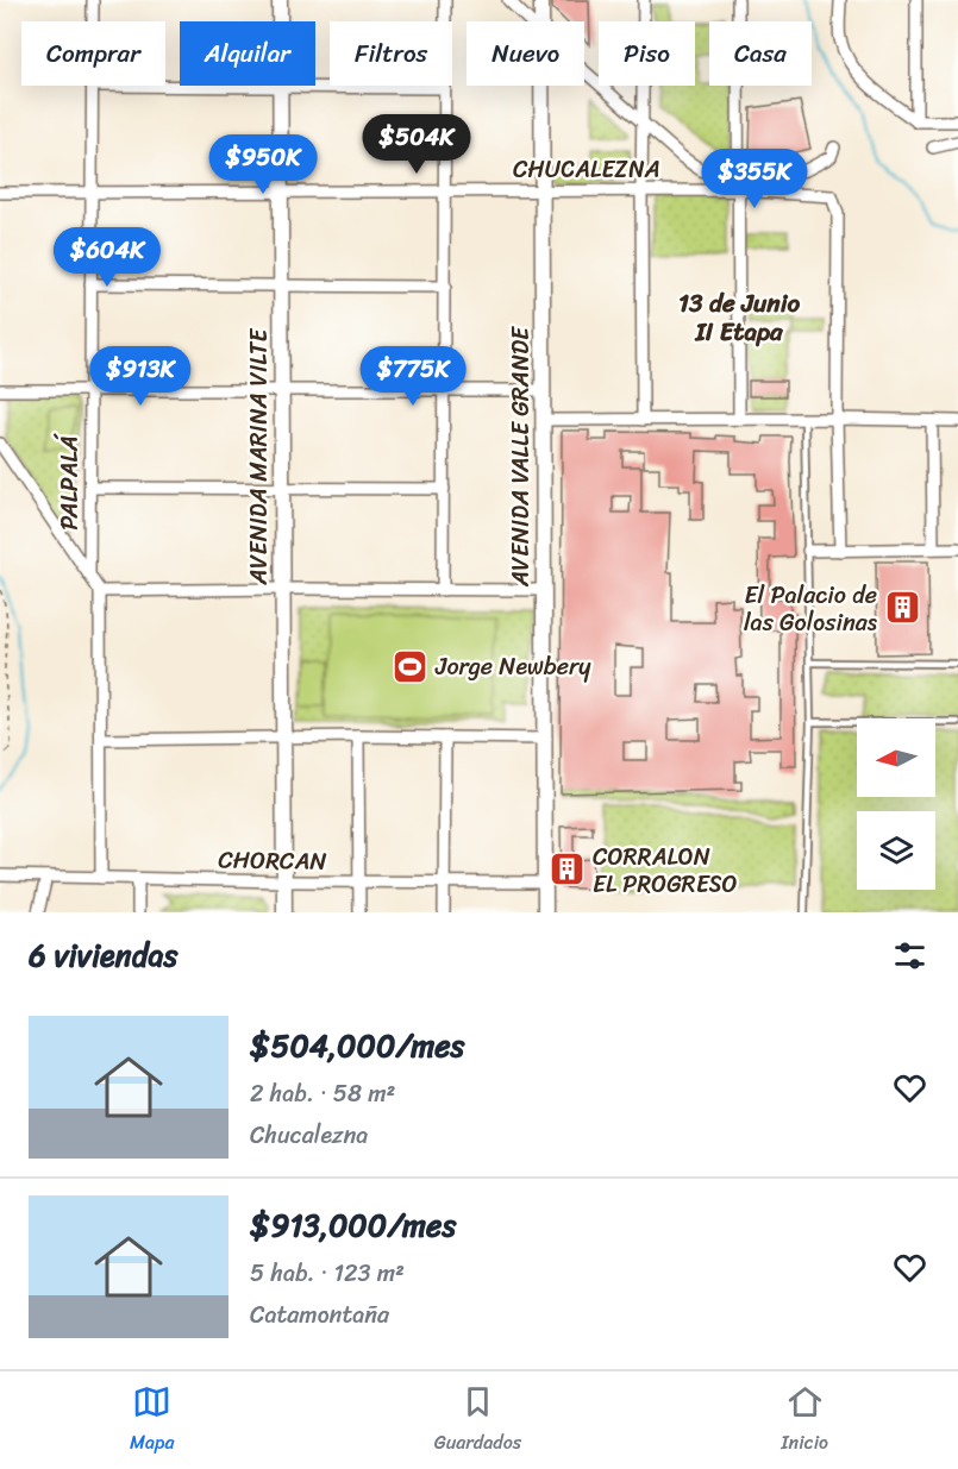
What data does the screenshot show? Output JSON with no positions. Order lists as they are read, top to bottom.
{
  "streets": {
    "street": [
      "CHUCALEZNA",
      "AVENIDA MARINA VILTE",
      "AVENIDA VALLE GRANDE",
      "PALPALÁ",
      "CHORCAN"
    ]
  },
  "crossings": [
    ["CHUCALEZNA", "AVENIDA MARINA VILTE"],
    ["CHUCALEZNA", "AVENIDA VALLE GRANDE"],
    ["CHUCALEZNA", "PALPALÁ"],
    ["AVENIDA MARINA VILTE", "CHORCAN"],
    ["AVENIDA VALLE GRANDE", "CHORCAN"]
  ],
  "districts": ["13 de Junio II Etapa"],
  "places": {
    "building": ["El Palacio de las Golosinas", "CORRALON EL PROGRESO"],
    "sports": ["Jorge Newbery"]
  },
  "north": "left",
  "page": {
    "chip": [
      "Comprar",
      "Alquilar",
      "Filtros",
      "Nuevo",
      "Piso",
      "Casa"
    ],
    "price": [
      "$504K",
      "$950K",
      "$355K",
      "$604K",
      "$913K",
      "$775K"
    ],
    "heading": "6 viviendas",
    "list": [
      {
        "name": "$504,000/mes",
        "note": "2 hab. · 58 m² · Chucalezna"
      },
      {
        "name": "$913,000/mes",
        "note": "5 hab. · 123 m² · Catamontaña"
      }
    ],
    "tabs": ["Mapa", "Guardados", "Inicio"]
  }
}
